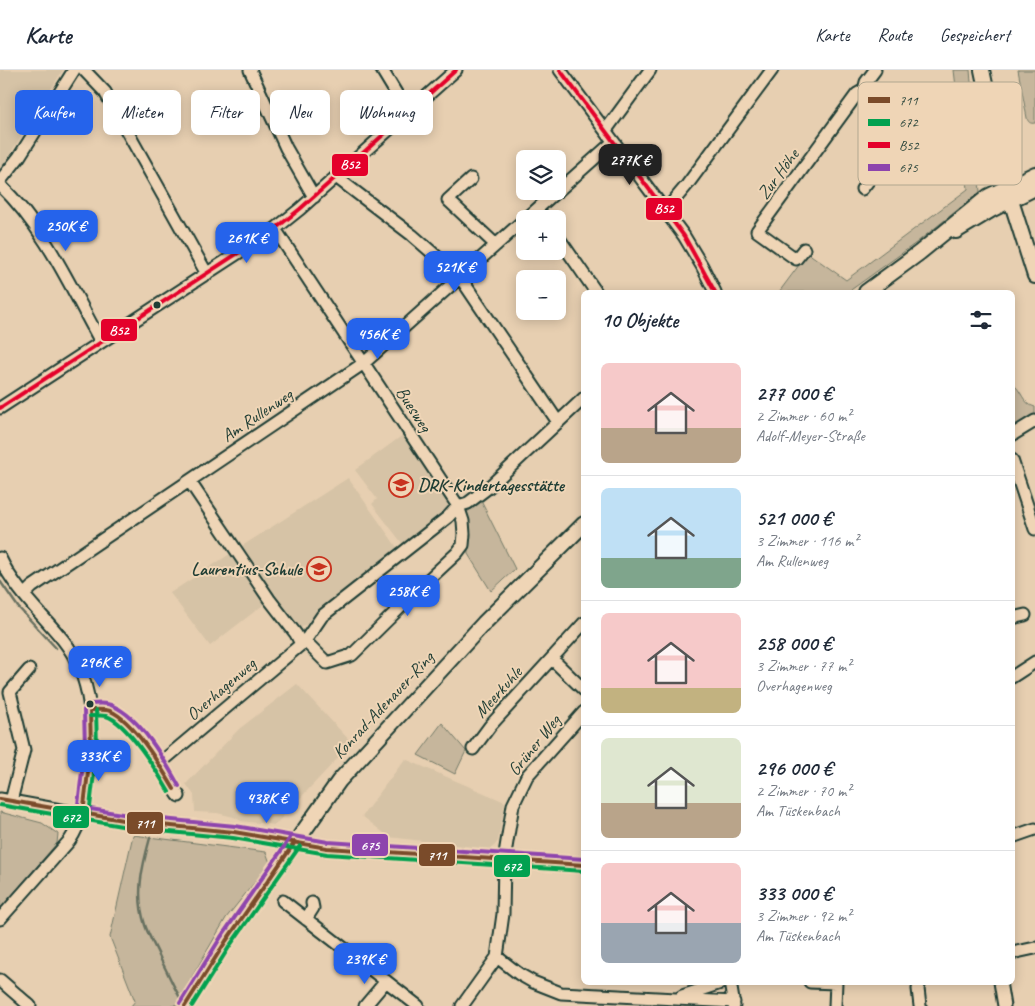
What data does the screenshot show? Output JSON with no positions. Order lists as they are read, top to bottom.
{
  "streets": {
    "main road": ["Konrad-Adenauer-Ring"],
    "street": [
      "Zur Höhe",
      "Buesweg",
      "Am Rullenweg",
      "Overhagenweg",
      "Meerkuhle",
      "Grüner Weg"
    ]
  },
  "crossings": [
    ["Buesweg", "Am Rullenweg"],
    ["Buesweg", "Overhagenweg"]
  ],
  "places": {
    "school or university": ["DRK-Kindertagesstätte", "Laurentius-Schule"]
  },
  "lines": [
    "transit line B52",
    "transit line 675",
    "transit line 711",
    "transit line 672"
  ],
  "legend": [
    "711",
    "672",
    "B52",
    "675"
  ],
  "page": {
    "header": "Karte",
    "nav": ["Karte", "Route", "Gespeichert"],
    "chip": [
      "Kaufen",
      "Mieten",
      "Filter",
      "Neu",
      "Wohnung"
    ],
    "price": [
      "277K €",
      "250K €",
      "261K €",
      "521K €",
      "456K €",
      "258K €",
      "296K €",
      "333K €",
      "438K €",
      "239K €"
    ],
    "map_buttons": ["+", "−"],
    "heading": "10 Objekte",
    "list": [
      {
        "name": "277 000 €",
        "note": "2 Zimmer · 60 m² · Adolf-Meyer-Straße"
      },
      {
        "name": "521 000 €",
        "note": "3 Zimmer · 116 m² · Am Rullenweg"
      },
      {
        "name": "258 000 €",
        "note": "3 Zimmer · 77 m² · Overhagenweg"
      },
      {
        "name": "296 000 €",
        "note": "2 Zimmer · 70 m² · Am Tüskenbach"
      },
      {
        "name": "333 000 €",
        "note": "3 Zimmer · 92 m² · Am Tüskenbach"
      }
    ]
  }
}
